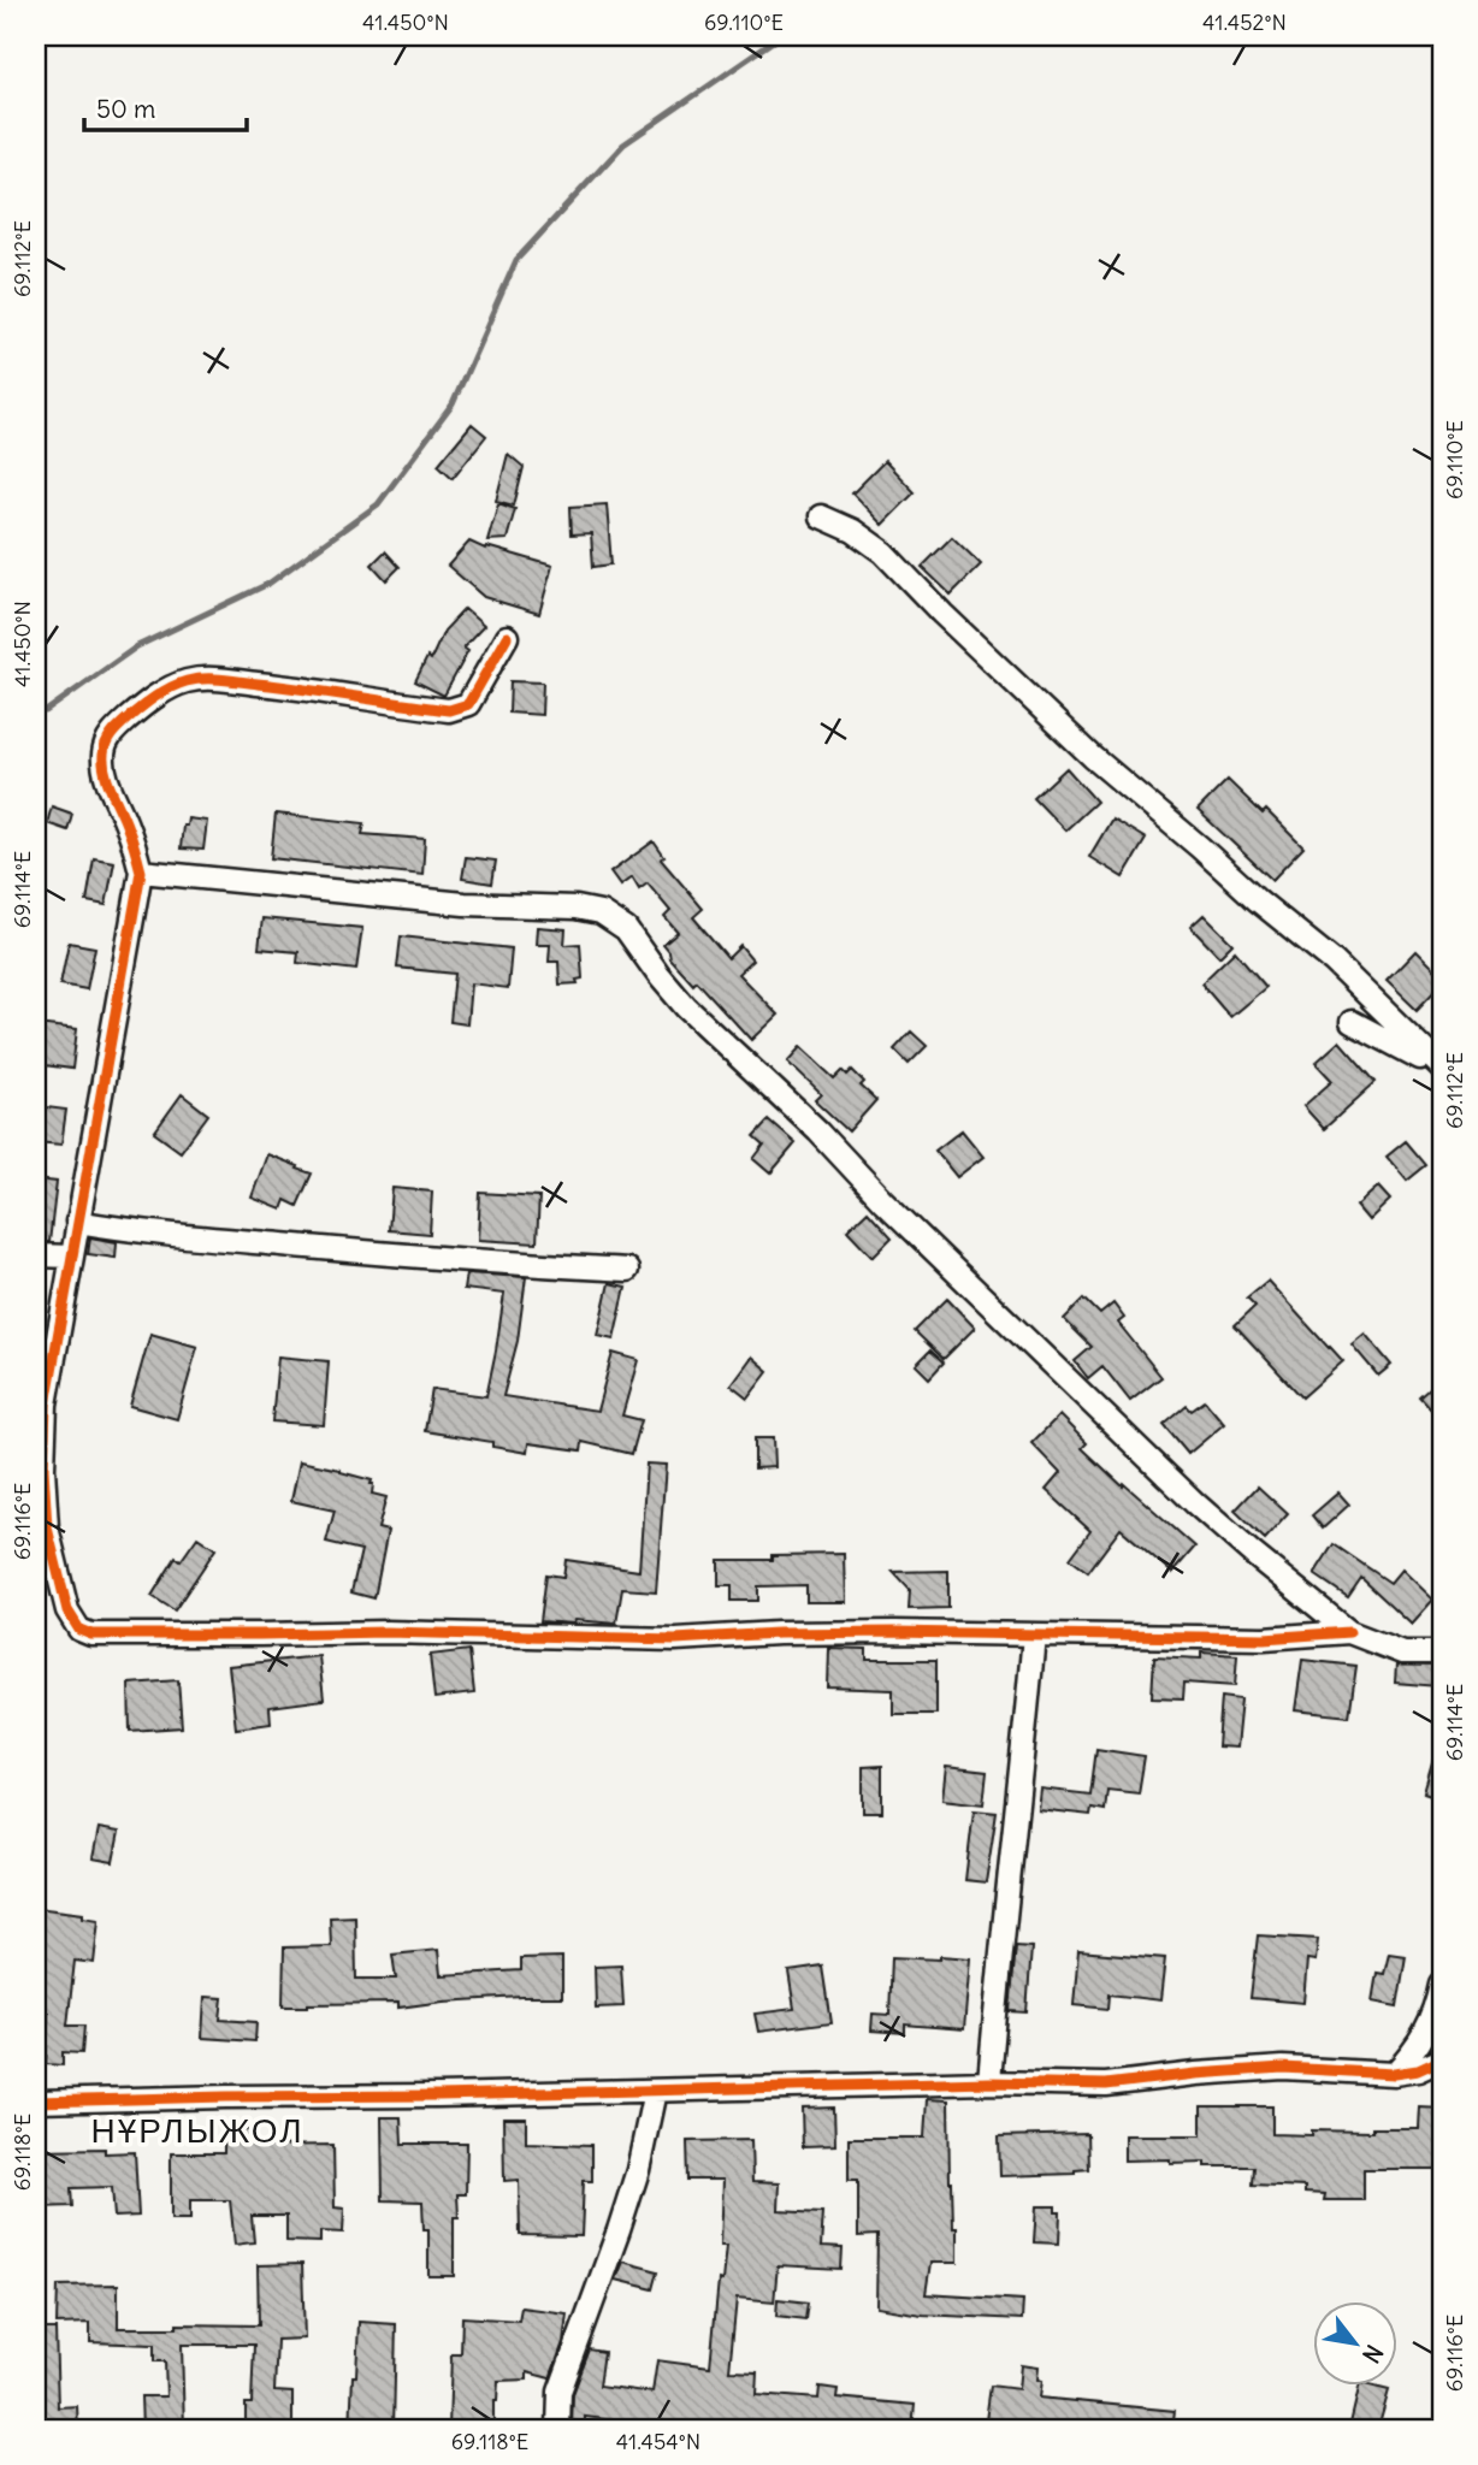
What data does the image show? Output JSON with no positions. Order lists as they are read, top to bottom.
{
  "districts": ["НҰРЛЫЖОЛ"],
  "scale_bar": "50 m",
  "north": "bottom right",
  "coordinates": [
    "41.450°N",
    "69.110°E",
    "41.452°N",
    "69.112°E",
    "69.114°E",
    "69.116°E",
    "69.118°E",
    "41.454°N"
  ]
}
